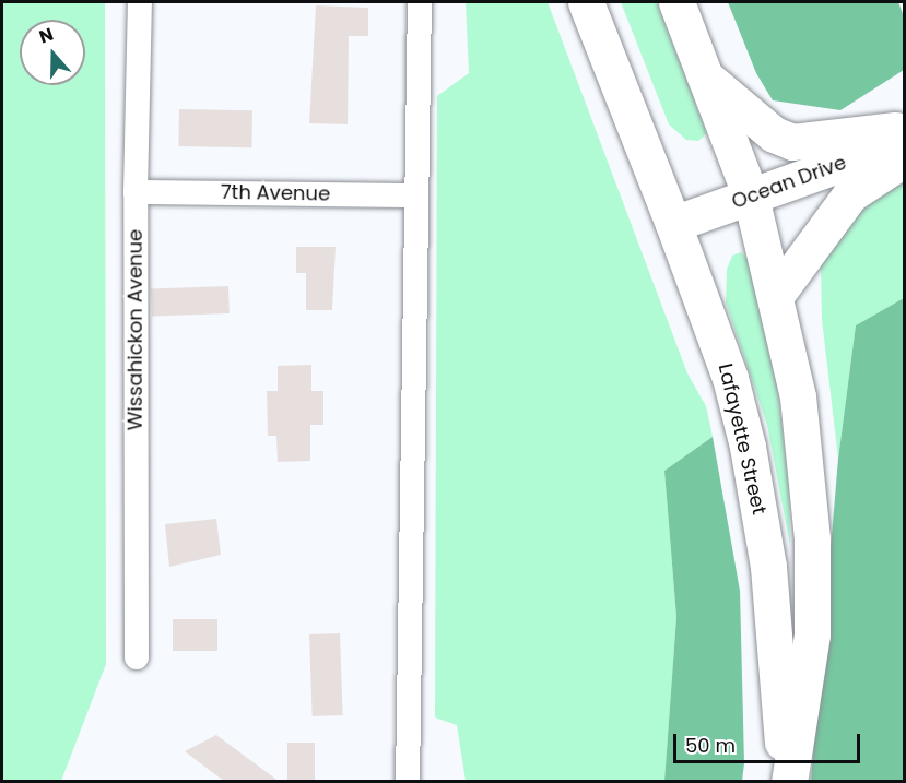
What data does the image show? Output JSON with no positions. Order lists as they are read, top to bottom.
{
  "streets": {
    "main road": ["Ocean Drive", "Lafayette Street"],
    "street": ["7th Avenue", "Wissahickon Avenue"]
  },
  "crossings": [
    ["Ocean Drive", "Lafayette Street"],
    ["7th Avenue", "Wissahickon Avenue"]
  ],
  "scale_bar": "50 m",
  "north": "top"
}
